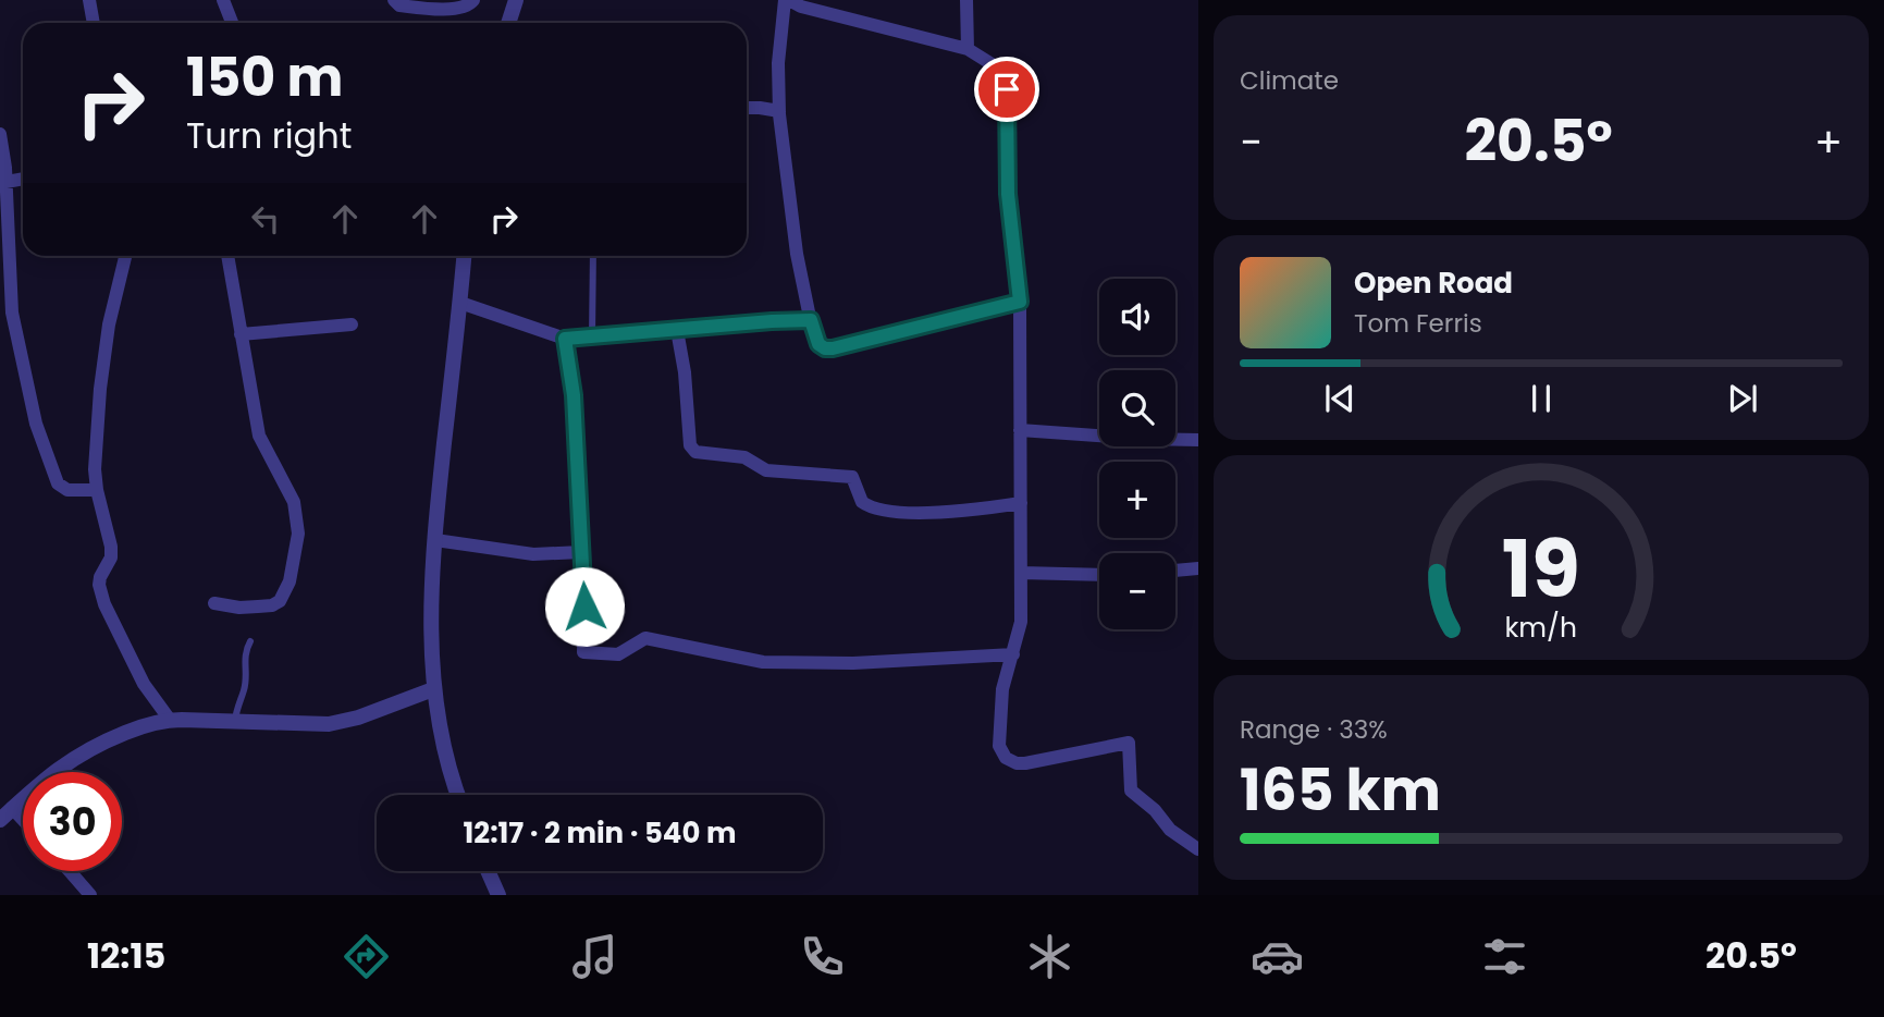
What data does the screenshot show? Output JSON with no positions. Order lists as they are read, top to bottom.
{
  "page": {
    "tile": [
      "Climate",
      ["Range · 33%", "165 km"]
    ],
    "turn": ["150 m", "Turn right"],
    "heat": ["−", "20.5°", "+"],
    "song": ["Open Road", "Tom Ferris"],
    "map_buttons": ["+", "−"],
    "limit": "30",
    "trip": "12:17 · 2 min · 540 m",
    "tabs": ["12:15", "20.5°"],
    "gauge": ["19", "km/h"]
  }
}
